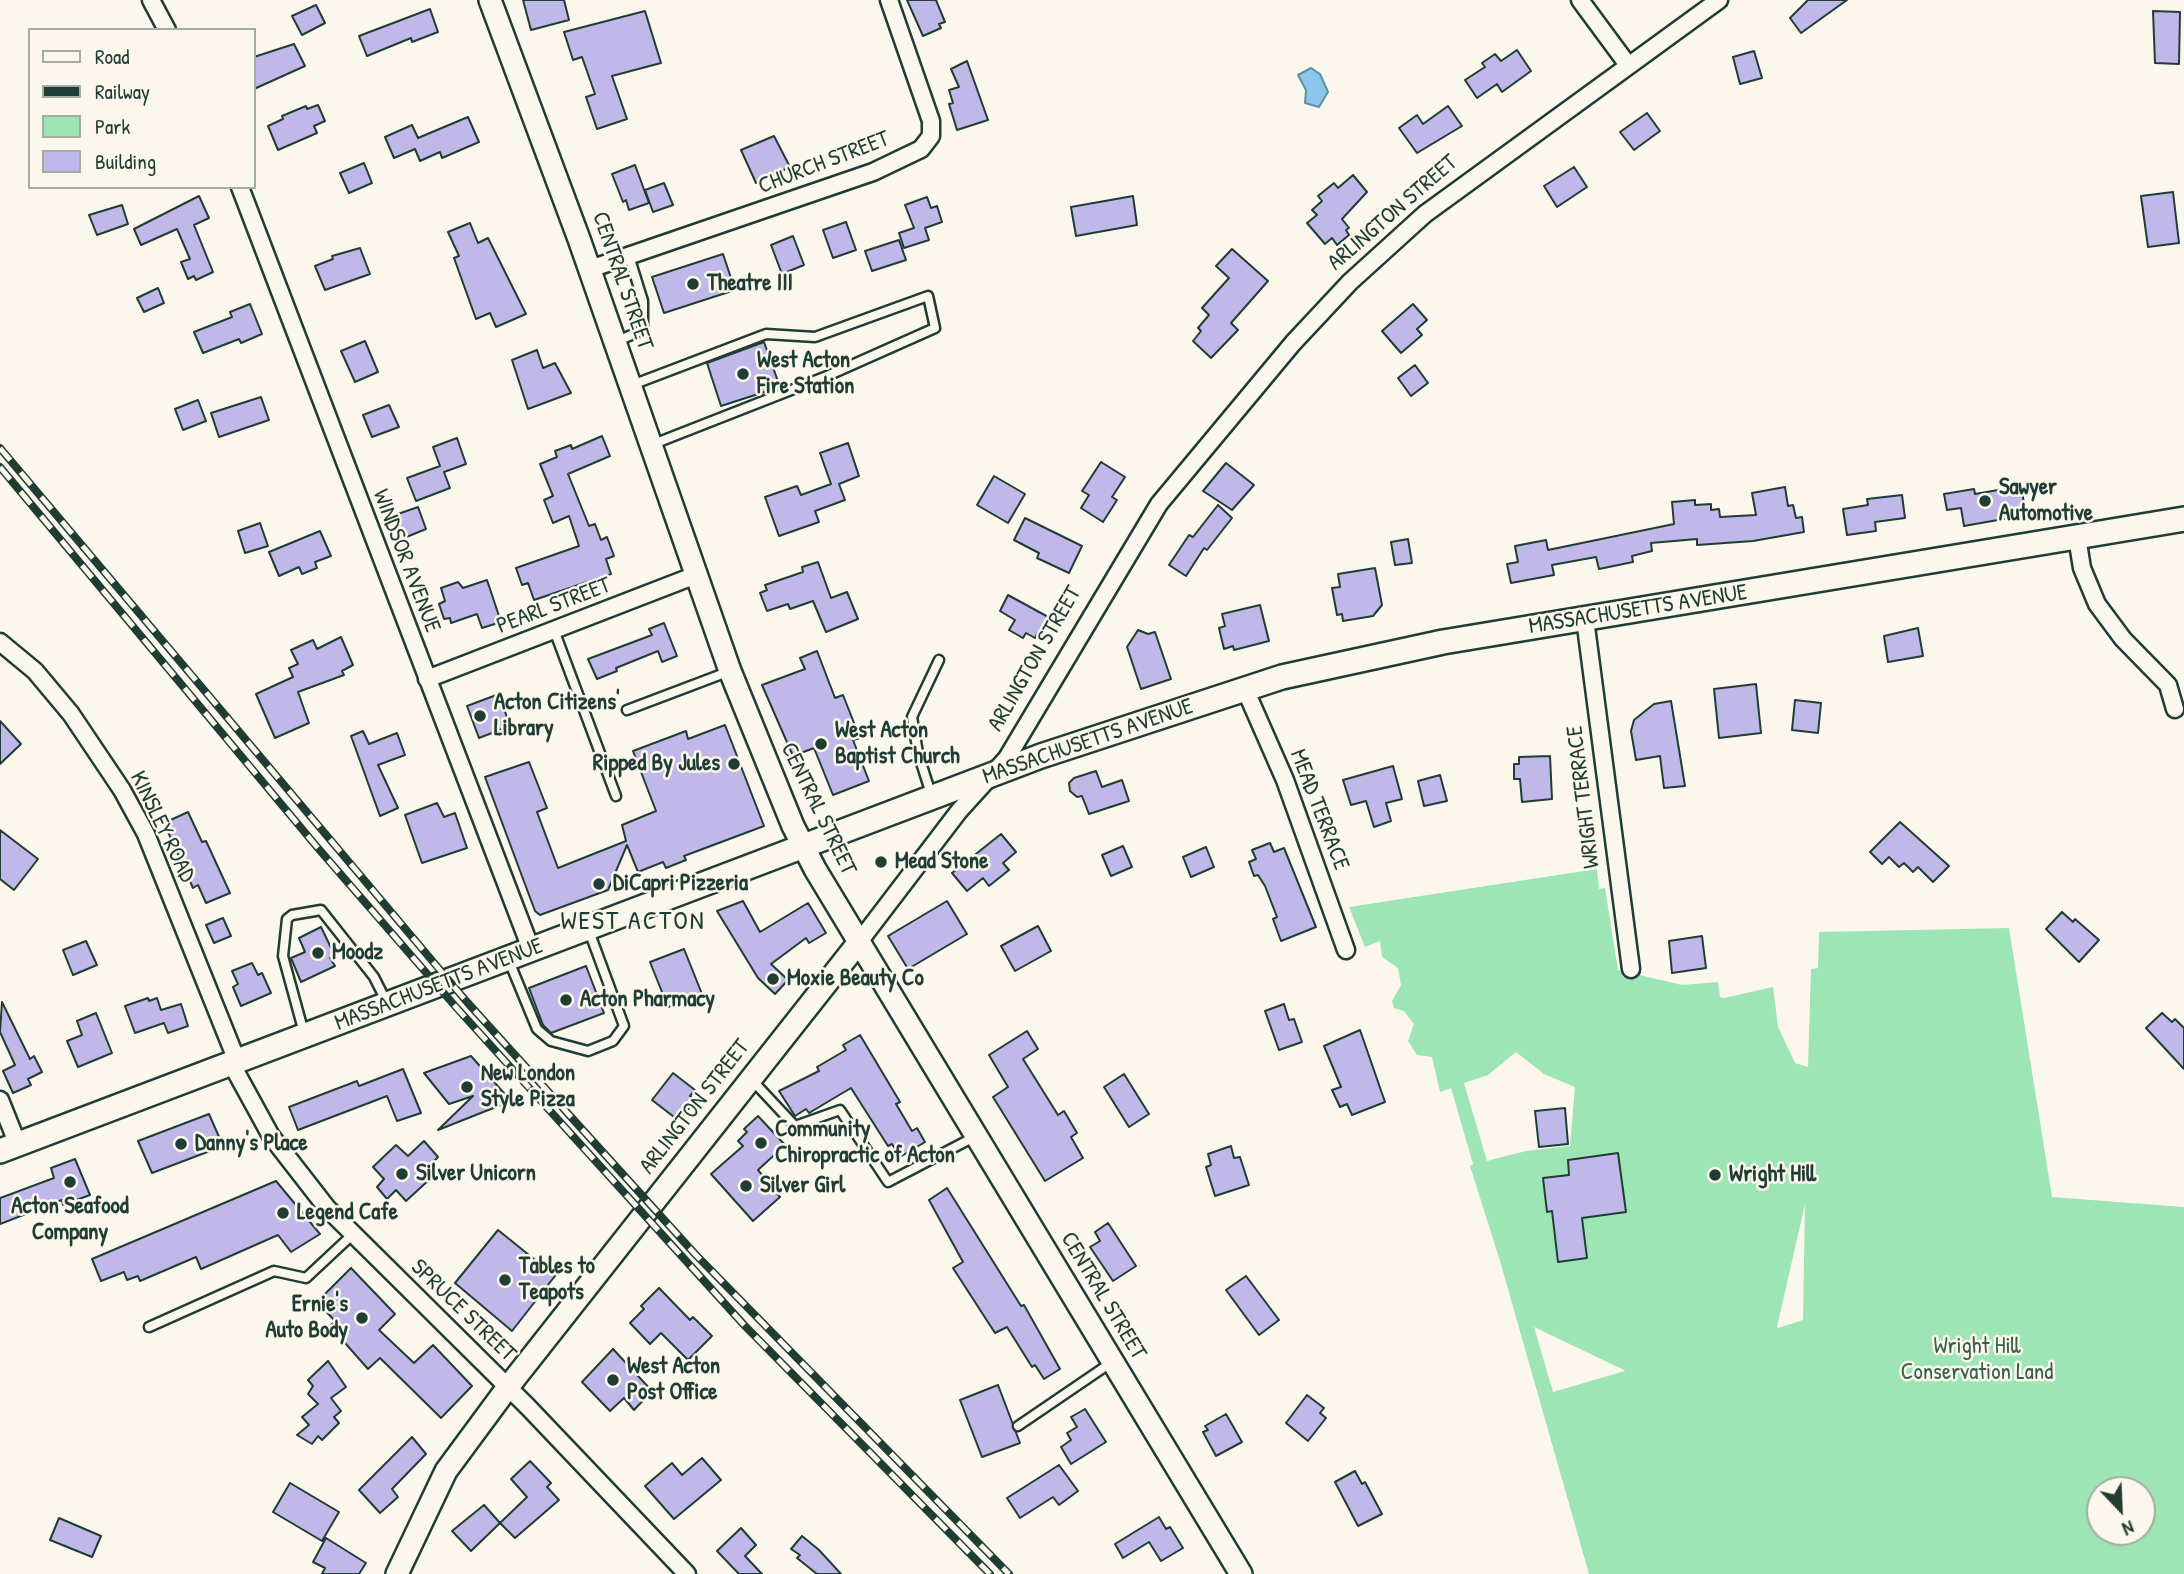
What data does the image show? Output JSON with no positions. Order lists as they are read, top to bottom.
{
  "streets": {
    "main road": ["MASSACHUSETTS AVENUE"],
    "street": [
      "CHURCH STREET",
      "ARLINGTON STREET",
      "CENTRAL STREET",
      "WINDSOR AVENUE",
      "PEARL STREET",
      "WRIGHT TERRACE",
      "MEAD TERRACE",
      "KINSLEY ROAD",
      "SPRUCE STREET"
    ]
  },
  "crossings": [
    ["CHURCH STREET", "CENTRAL STREET"],
    ["ARLINGTON STREET", "CENTRAL STREET"],
    ["ARLINGTON STREET", "MASSACHUSETTS AVENUE"],
    ["ARLINGTON STREET", "SPRUCE STREET"],
    ["CENTRAL STREET", "PEARL STREET"],
    ["CENTRAL STREET", "MASSACHUSETTS AVENUE"],
    ["WINDSOR AVENUE", "PEARL STREET"],
    ["WINDSOR AVENUE", "MASSACHUSETTS AVENUE"],
    ["MASSACHUSETTS AVENUE", "WRIGHT TERRACE"],
    ["MASSACHUSETTS AVENUE", "MEAD TERRACE"],
    ["MASSACHUSETTS AVENUE", "KINSLEY ROAD"],
    ["MASSACHUSETTS AVENUE", "SPRUCE STREET"],
    ["KINSLEY ROAD", "SPRUCE STREET"]
  ],
  "districts": ["WEST ACTON"],
  "parks": ["Wright Hill Conservation Land"],
  "places": [
    "Theatre III",
    "West Acton Fire Station",
    "Sawyer Automotive",
    "Acton Citizens' Library",
    "West Acton Baptist Church",
    "Ripped By Jules",
    "Mead Stone",
    "DiCapri Pizzeria",
    "Moodz",
    "Moxie Beauty Co",
    "Acton Pharmacy",
    "New London Style Pizza",
    "Community Chiropractic of Acton",
    "Danny's Place",
    "Silver Unicorn",
    "Wright Hill",
    "Acton Seafood Company",
    "Silver Girl",
    "Legend Cafe",
    "Tables to Teapots",
    "Ernie's Auto Body",
    "West Acton Post Office"
  ],
  "legend": [
    "Road",
    "Railway",
    "Park",
    "Building"
  ],
  "north": "bottom right"
}
